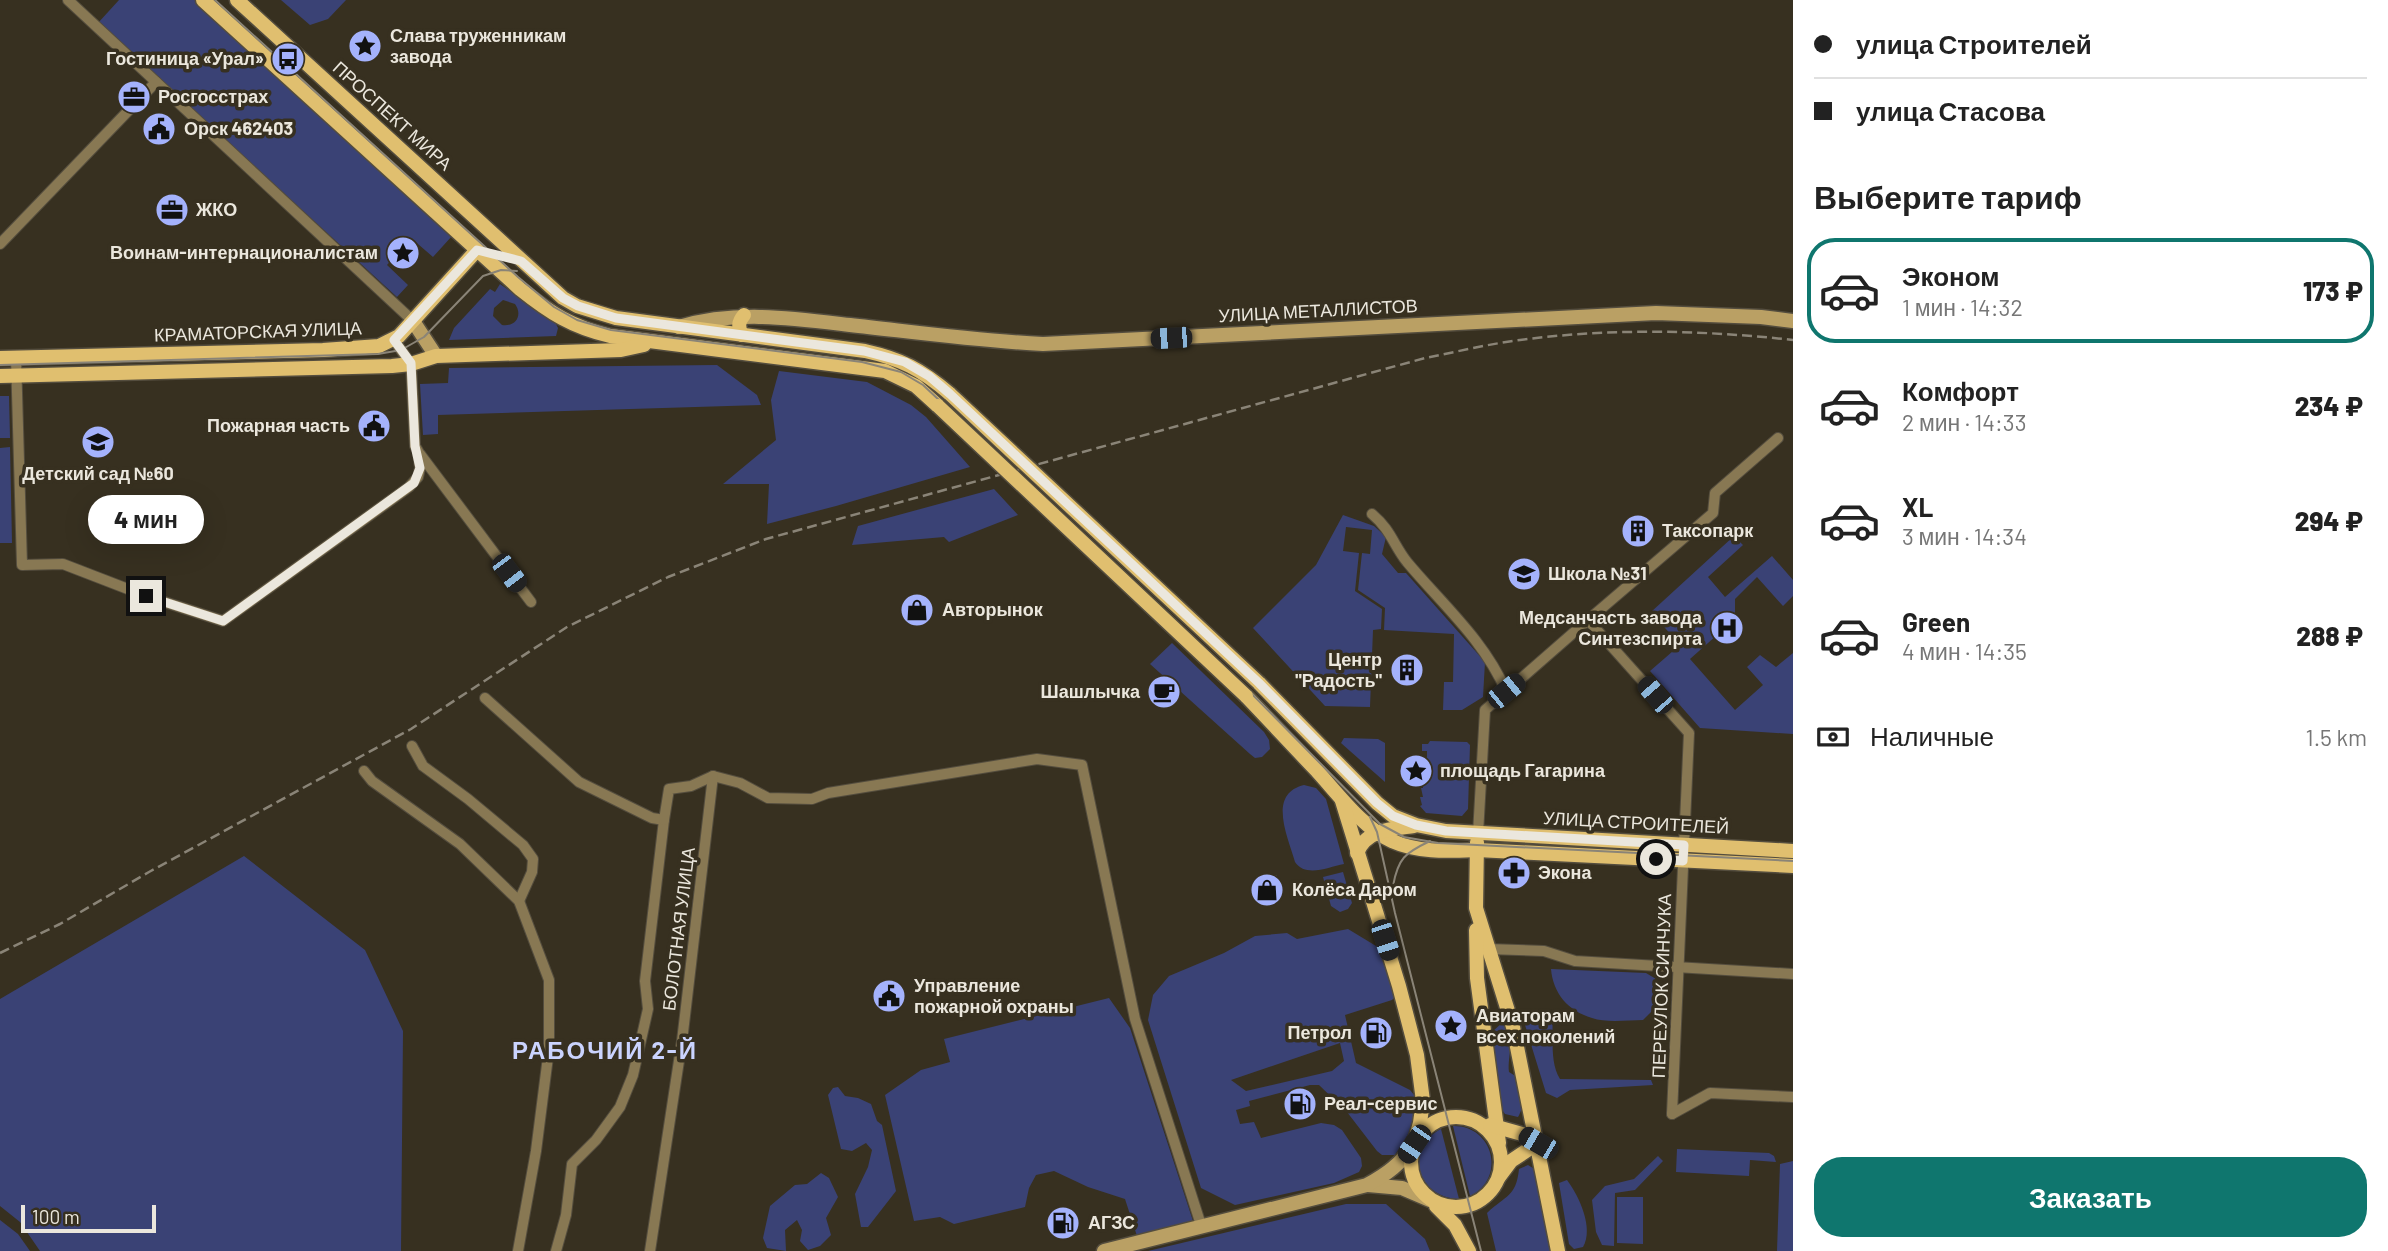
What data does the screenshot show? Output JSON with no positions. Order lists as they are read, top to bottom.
{
  "streets": {
    "main road": [
      "ПРОСПЕКТ МИРА",
      "УЛИЦА МЕТАЛЛИСТОВ",
      "КРАМАТОРСКАЯ УЛИЦА",
      "УЛИЦА СТРОИТЕЛЕЙ"
    ],
    "street": ["БОЛОТНАЯ УЛИЦА", "ПЕРЕУЛОК СИНЧУКА"]
  },
  "crossings": [
    ["ПРОСПЕКТ МИРА", "УЛИЦА МЕТАЛЛИСТОВ"],
    ["ПРОСПЕКТ МИРА", "УЛИЦА СТРОИТЕЛЕЙ"],
    ["КРАМАТОРСКАЯ УЛИЦА", "УЛИЦА СТРОИТЕЛЕЙ"],
    ["УЛИЦА СТРОИТЕЛЕЙ", "ПЕРЕУЛОК СИНЧУКА"]
  ],
  "districts": ["РАБОЧИЙ 2‑Й"],
  "places": {
    "place": [
      "Слава труженникам завода",
      "Воинам-интернационалистам",
      "площадь Гагарина",
      "Авиаторам всех поколений"
    ],
    "bus stop": ["Гостиница «Урал»"],
    "office": ["Росгосстрах", "ЖКО"],
    "public building": ["Орск 462403", "Пожарная часть", "Управление пожарной охраны"],
    "school or university": ["Детский сад №60", "Школа №31"],
    "building": ["Таксопарк", "Центр \"Радость\""],
    "shop": ["Авторынок", "Колёса Даром"],
    "hospital": ["Медсанчасть завода Синтезспирта"],
    "cafe": ["Шашлычка"],
    "pharmacy": ["Экона"],
    "fuel station": ["Петрол", "Реал-сервис", "АГЗС"]
  },
  "scale_bar": "100 m",
  "page": {
    "banner": ["улица Строителей", "улица Стасова"],
    "heading": "Выберите тариф",
    "list": [
      {
        "name": "Эконом",
        "note": "1 мин · 14:32",
        "value": "173 ₽"
      },
      {
        "name": "Комфорт",
        "note": "2 мин · 14:33",
        "value": "234 ₽"
      },
      {
        "name": "XL",
        "note": "3 мин · 14:34",
        "value": "294 ₽"
      },
      {
        "name": "Green",
        "note": "4 мин · 14:35",
        "value": "288 ₽"
      }
    ],
    "bubble": "4 мин",
    "pay": ["Наличные", "1.5 km"],
    "buttons": "Заказать",
    "scale": "100 m"
  }
}
